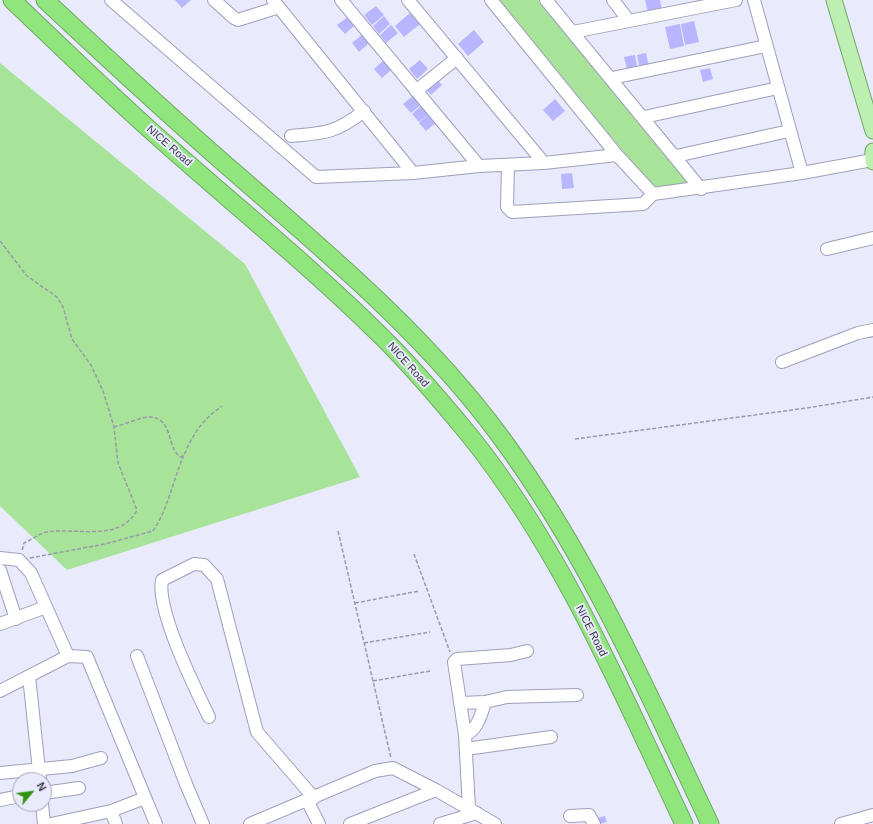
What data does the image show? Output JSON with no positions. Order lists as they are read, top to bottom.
{
  "streets": {
    "highway": ["NICE Road"]
  },
  "north": "top right"
}
